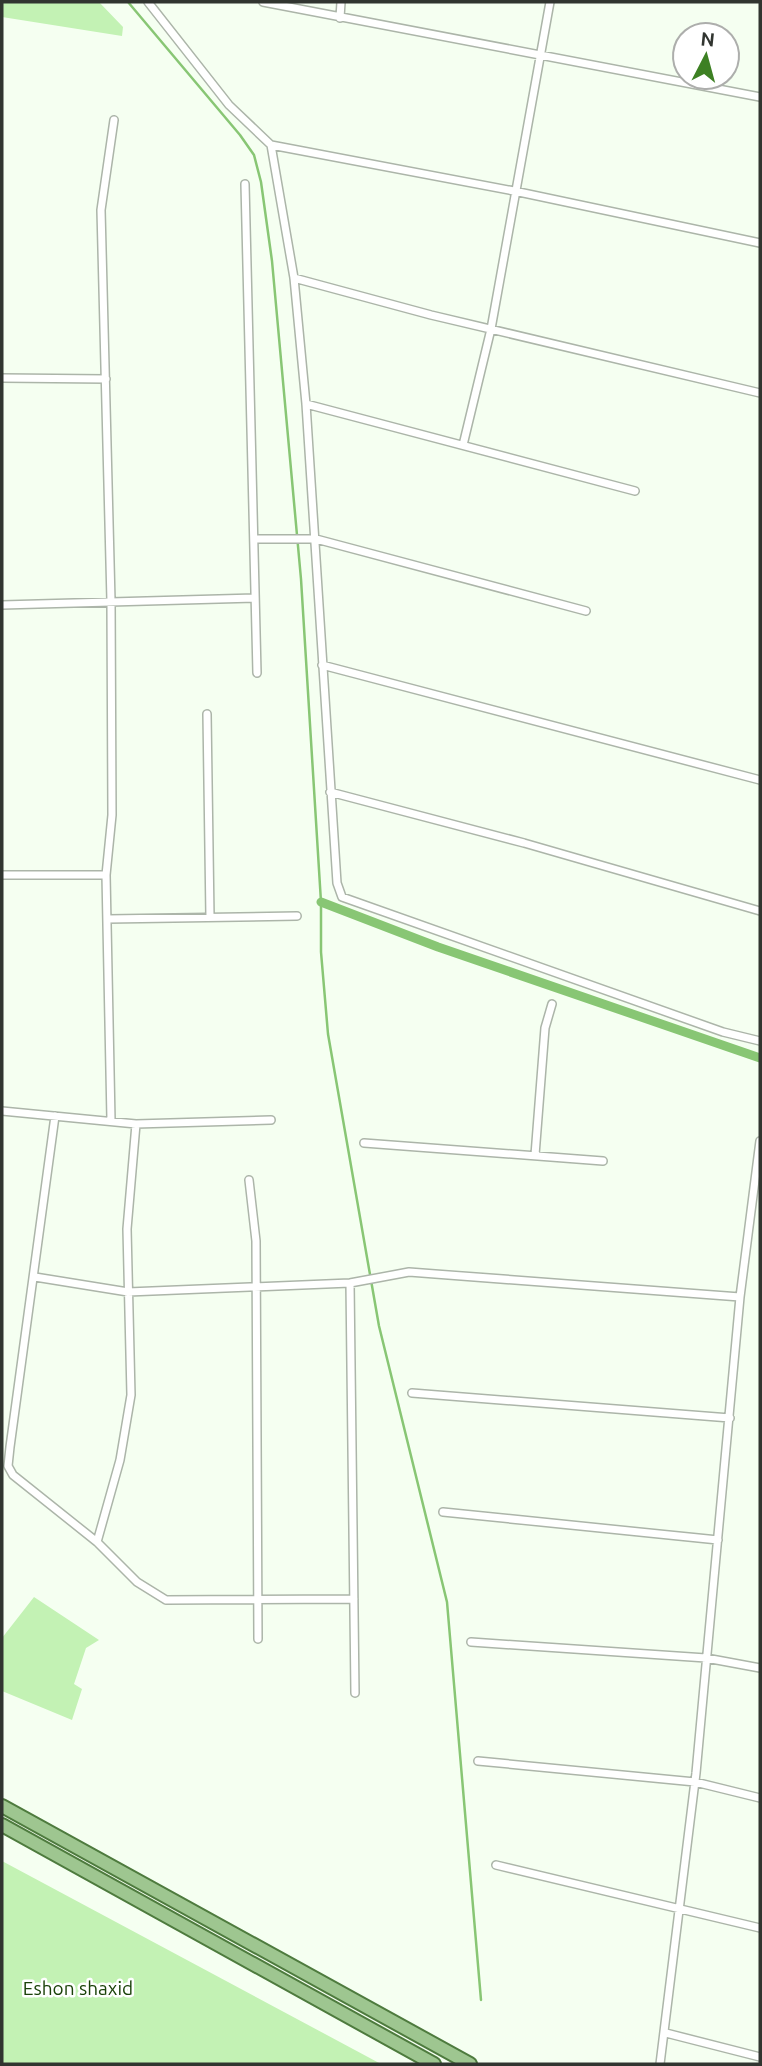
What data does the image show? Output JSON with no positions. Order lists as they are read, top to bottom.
{
  "parks": ["Eshon shaxid"],
  "north": "top"
}
